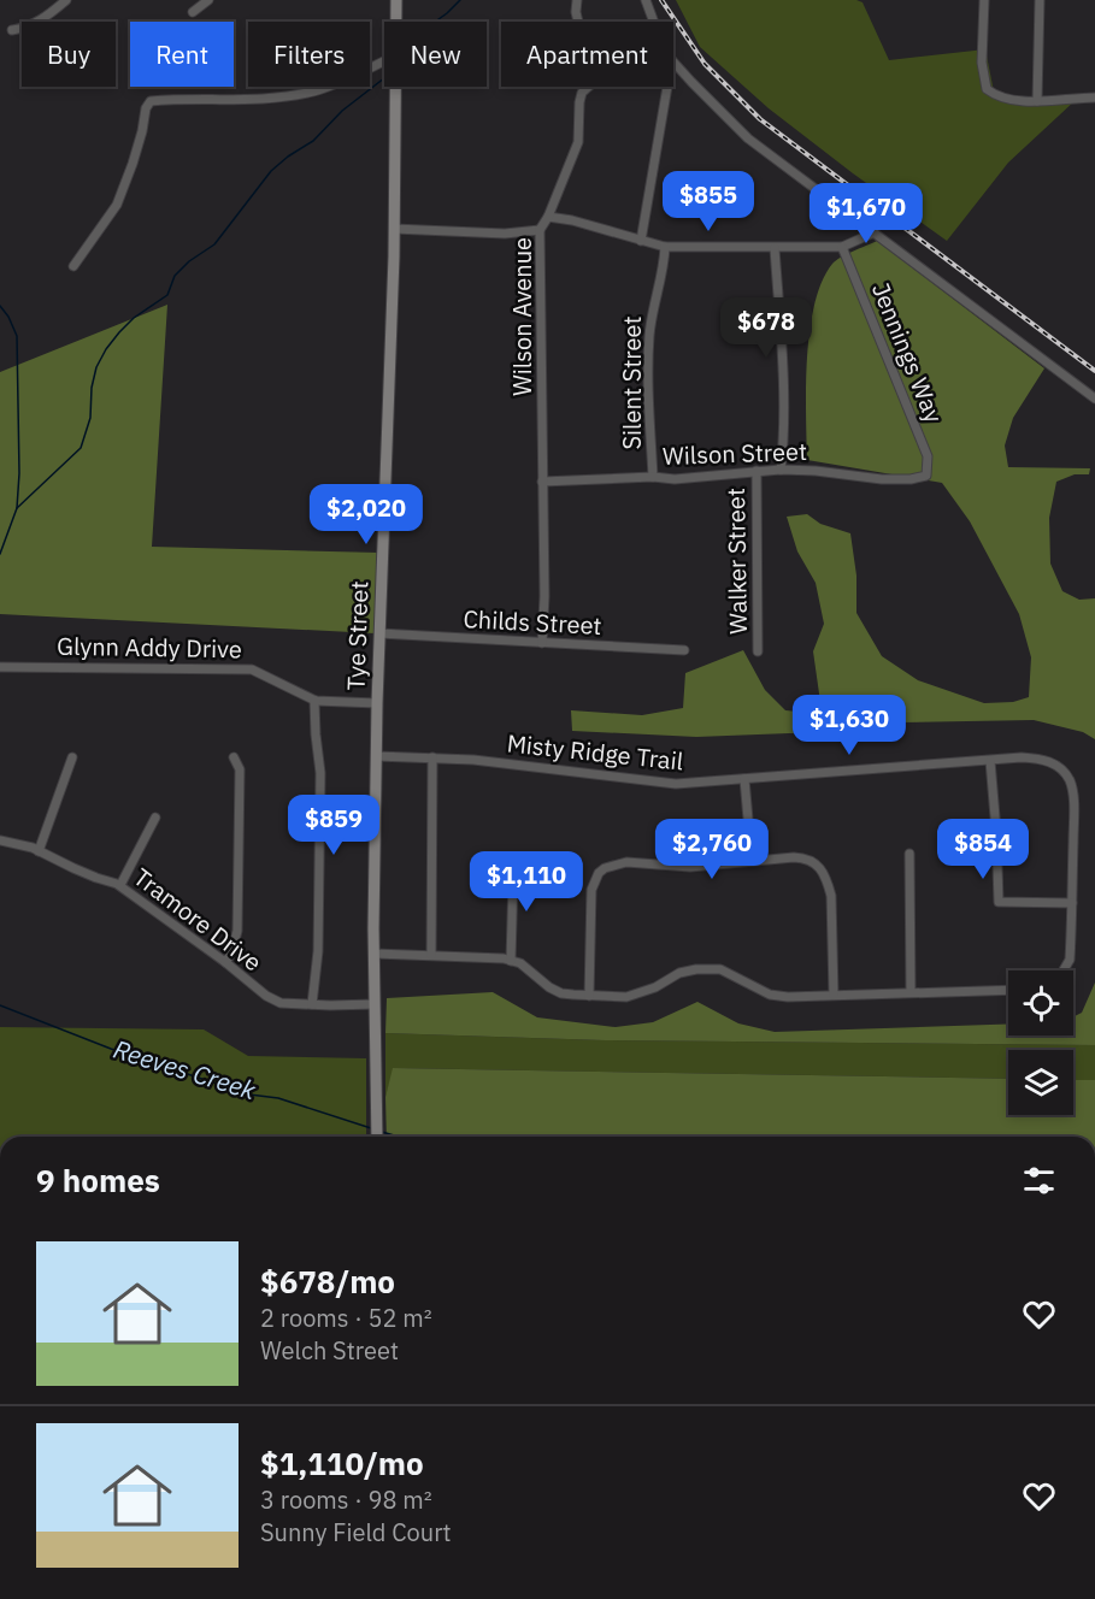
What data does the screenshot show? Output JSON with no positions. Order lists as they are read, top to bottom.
{
  "streets": {
    "street": [
      "Wilson Avenue",
      "Jennings Way",
      "Silent Street",
      "Wilson Street",
      "Walker Street",
      "Childs Street",
      "Tye Street",
      "Glynn Addy Drive",
      "Misty Ridge Trail",
      "Tramore Drive"
    ]
  },
  "crossings": [
    ["Wilson Avenue", "Wilson Street"],
    ["Wilson Avenue", "Childs Street"],
    ["Jennings Way", "Wilson Street"],
    ["Silent Street", "Wilson Street"],
    ["Wilson Street", "Walker Street"],
    ["Childs Street", "Tye Street"],
    ["Tye Street", "Glynn Addy Drive"],
    ["Tye Street", "Misty Ridge Trail"],
    ["Tye Street", "Tramore Drive"]
  ],
  "water": ["Reeves Creek"],
  "page": {
    "chip": [
      "Buy",
      "Rent",
      "Filters",
      "New",
      "Apartment"
    ],
    "price": [
      "$855",
      "$1,670",
      "$678",
      "$2,020",
      "$1,630",
      "$859",
      "$2,760",
      "$854",
      "$1,110"
    ],
    "heading": "9 homes",
    "list": [
      {
        "name": "$678/mo",
        "note": "2 rooms · 52 m² · Welch Street"
      },
      {
        "name": "$1,110/mo",
        "note": "3 rooms · 98 m² · Sunny Field Court"
      }
    ]
  }
}
